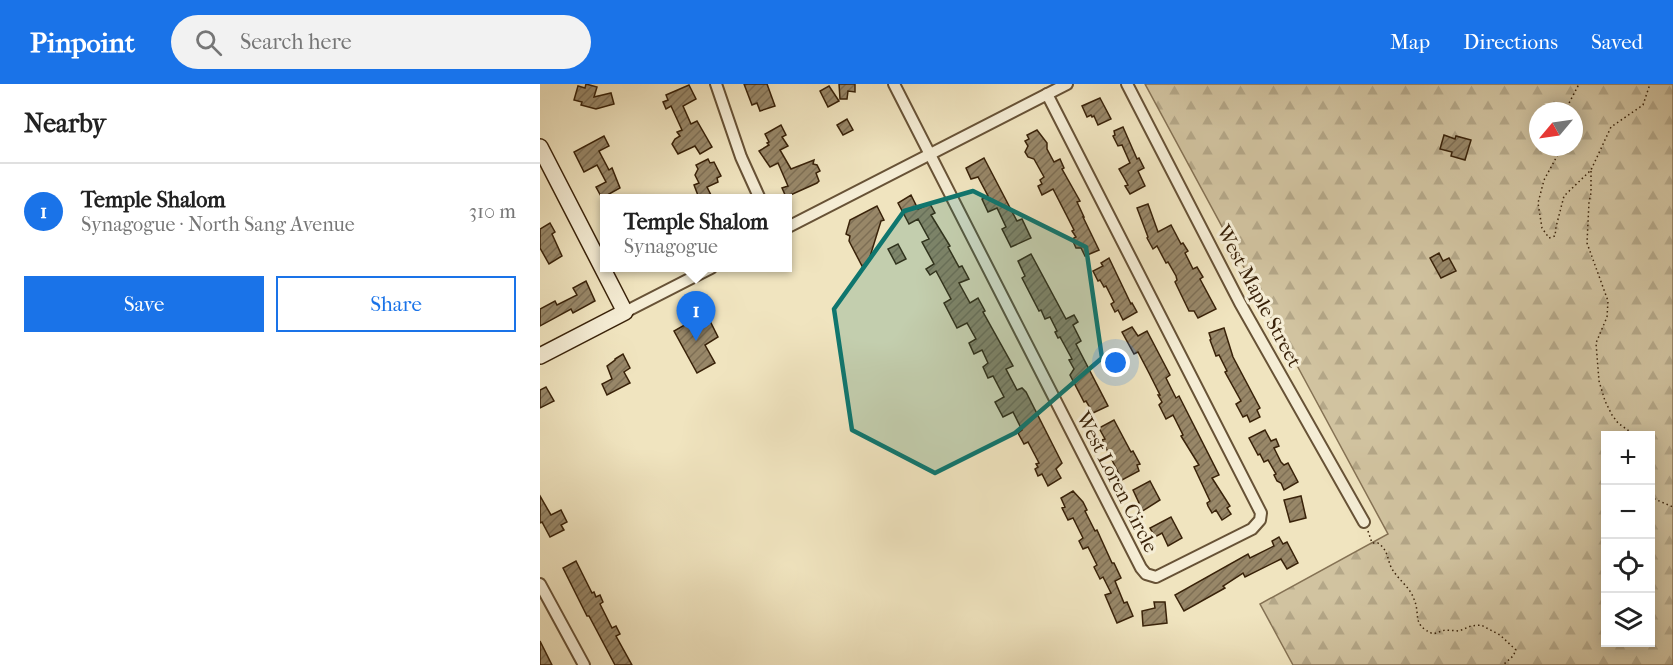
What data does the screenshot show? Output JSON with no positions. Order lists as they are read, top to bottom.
{
  "streets": {
    "street": ["West Maple Street", "West Loren Circle"]
  },
  "north": "bottom left",
  "page": {
    "header": "Pinpoint",
    "search": "Search here",
    "nav": ["Map", "Directions", "Saved"],
    "heading": "Nearby",
    "list": [
      {
        "mark": "1",
        "name": "Temple Shalom",
        "note": "Synagogue · North Sang Avenue",
        "value": "310 m"
      }
    ],
    "popup": ["Temple Shalom", "Synagogue"],
    "buttons": ["Save", "Share"],
    "pins": "1",
    "map_buttons": ["+", "−"]
  }
}
